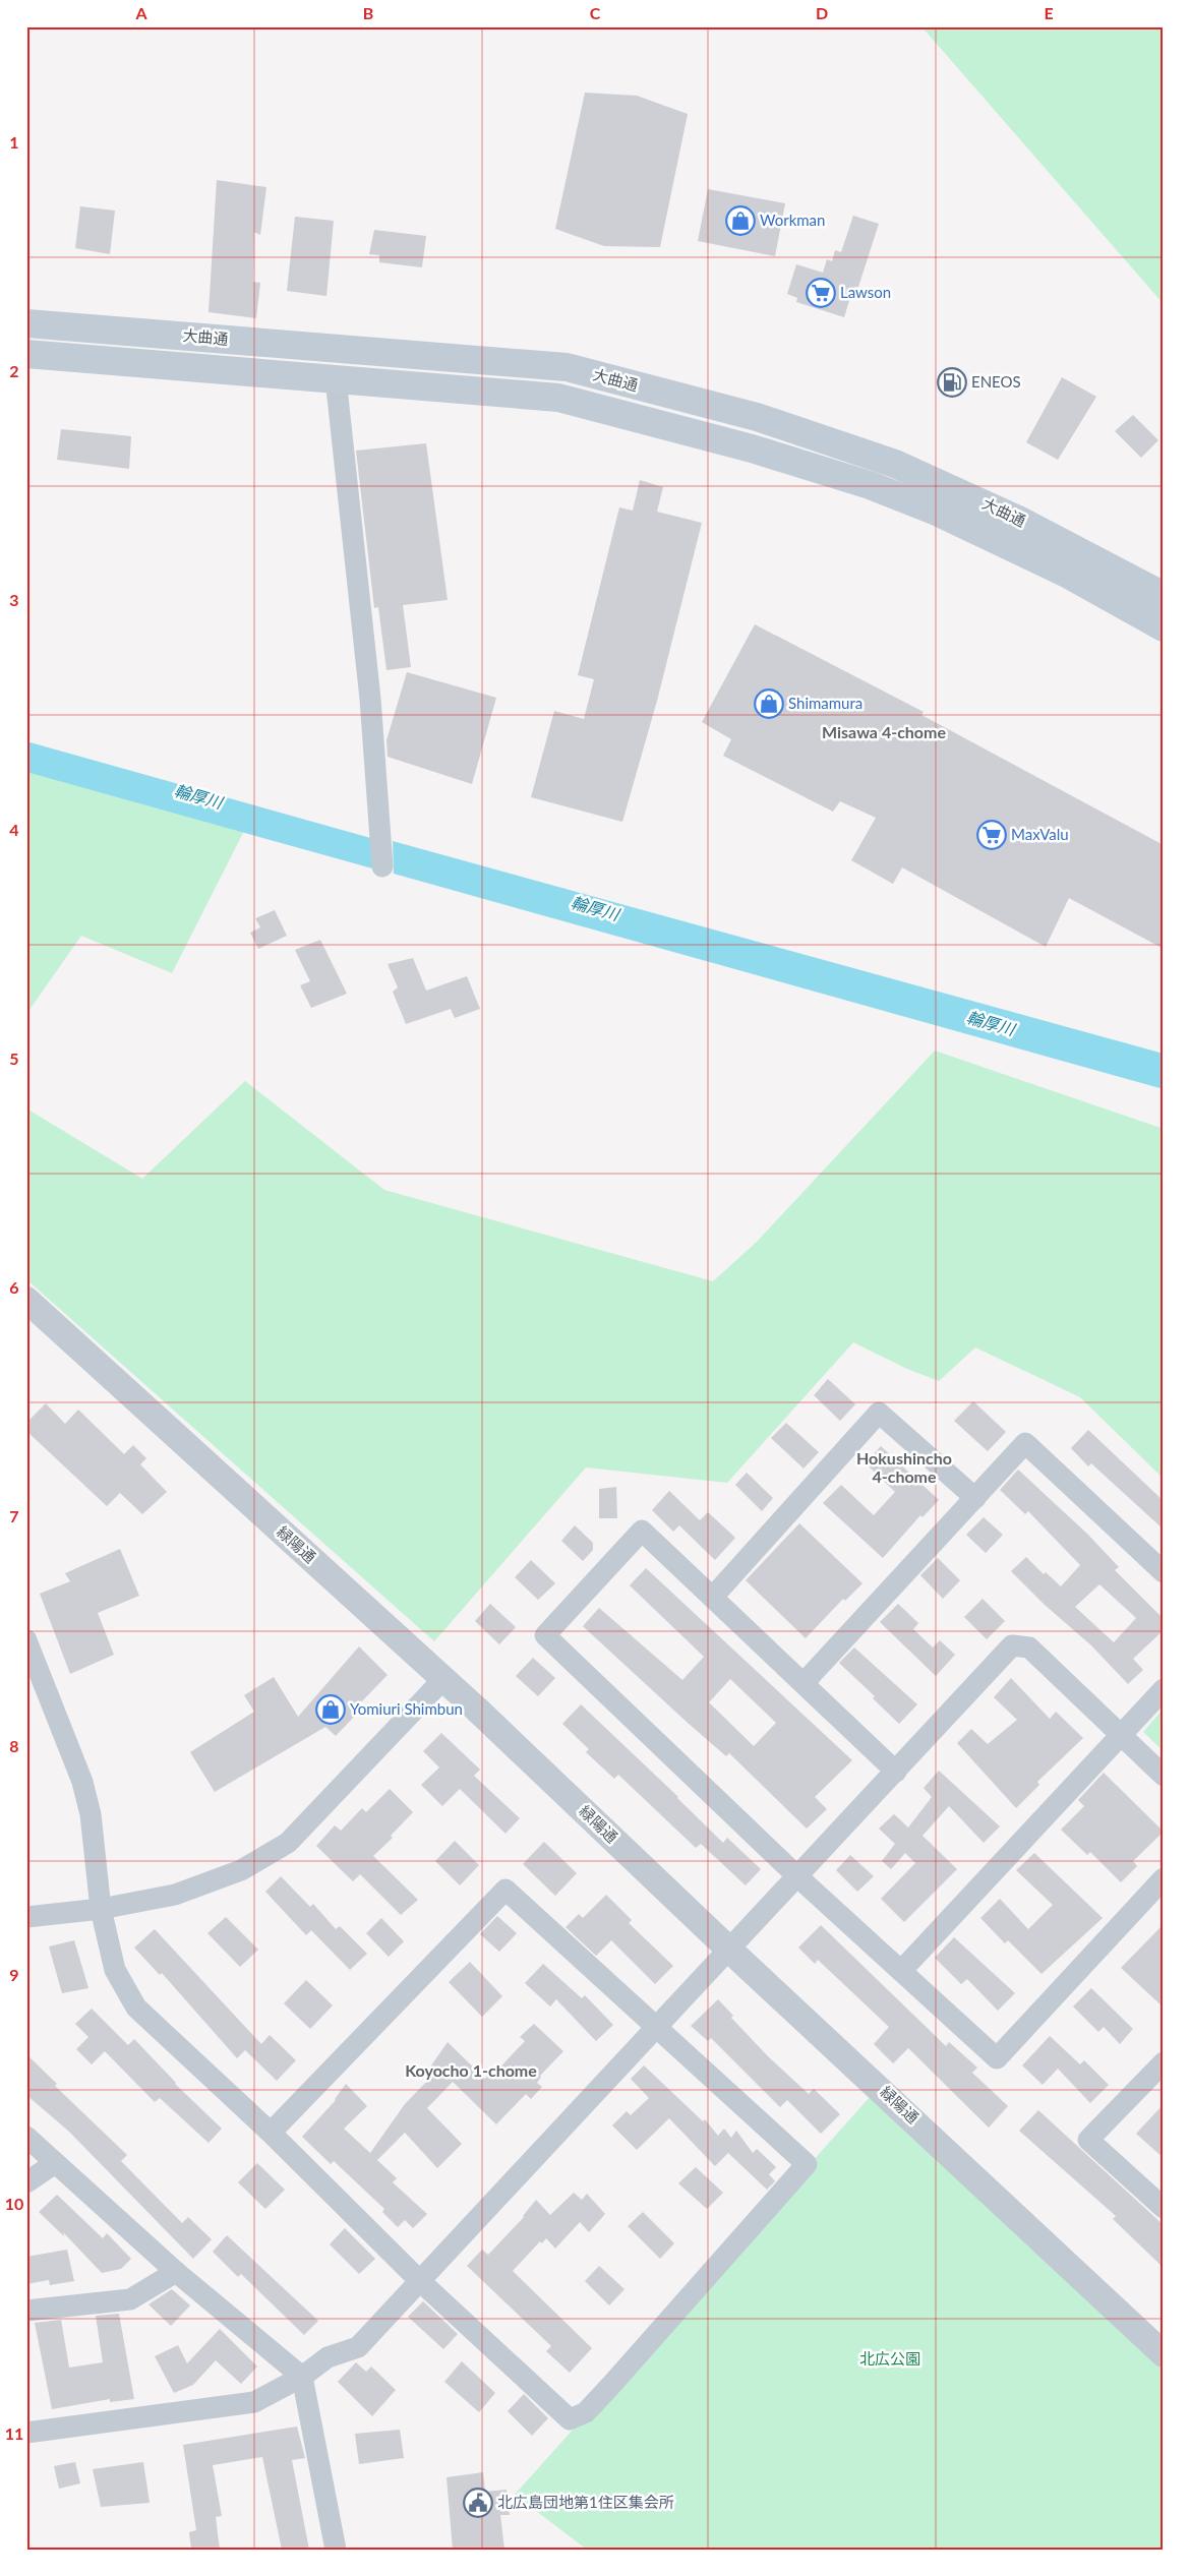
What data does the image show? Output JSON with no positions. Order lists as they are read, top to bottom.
{
  "streets": {
    "main road": ["大曲通"],
    "street": ["緑陽通"]
  },
  "districts": ["Misawa 4-chome", "Hokushincho 4-chome", "Koyocho 1-chome"],
  "water": ["輪厚川"],
  "parks": ["北広公園"],
  "places": {
    "shop": ["Workman", "Shimamura", "Yomiuri Shimbun"],
    "supermarket": ["Lawson", "MaxValu"],
    "fuel station": ["ENEOS"],
    "public building": ["北広島団地第1住区集会所"]
  },
  "grid": {
    "columns": [
      "A",
      "B",
      "C",
      "D",
      "E"
    ],
    "rows": [
      "1",
      "2",
      "3",
      "4",
      "5",
      "6",
      "7",
      "8",
      "9",
      "10",
      "11"
    ]
  }
}
